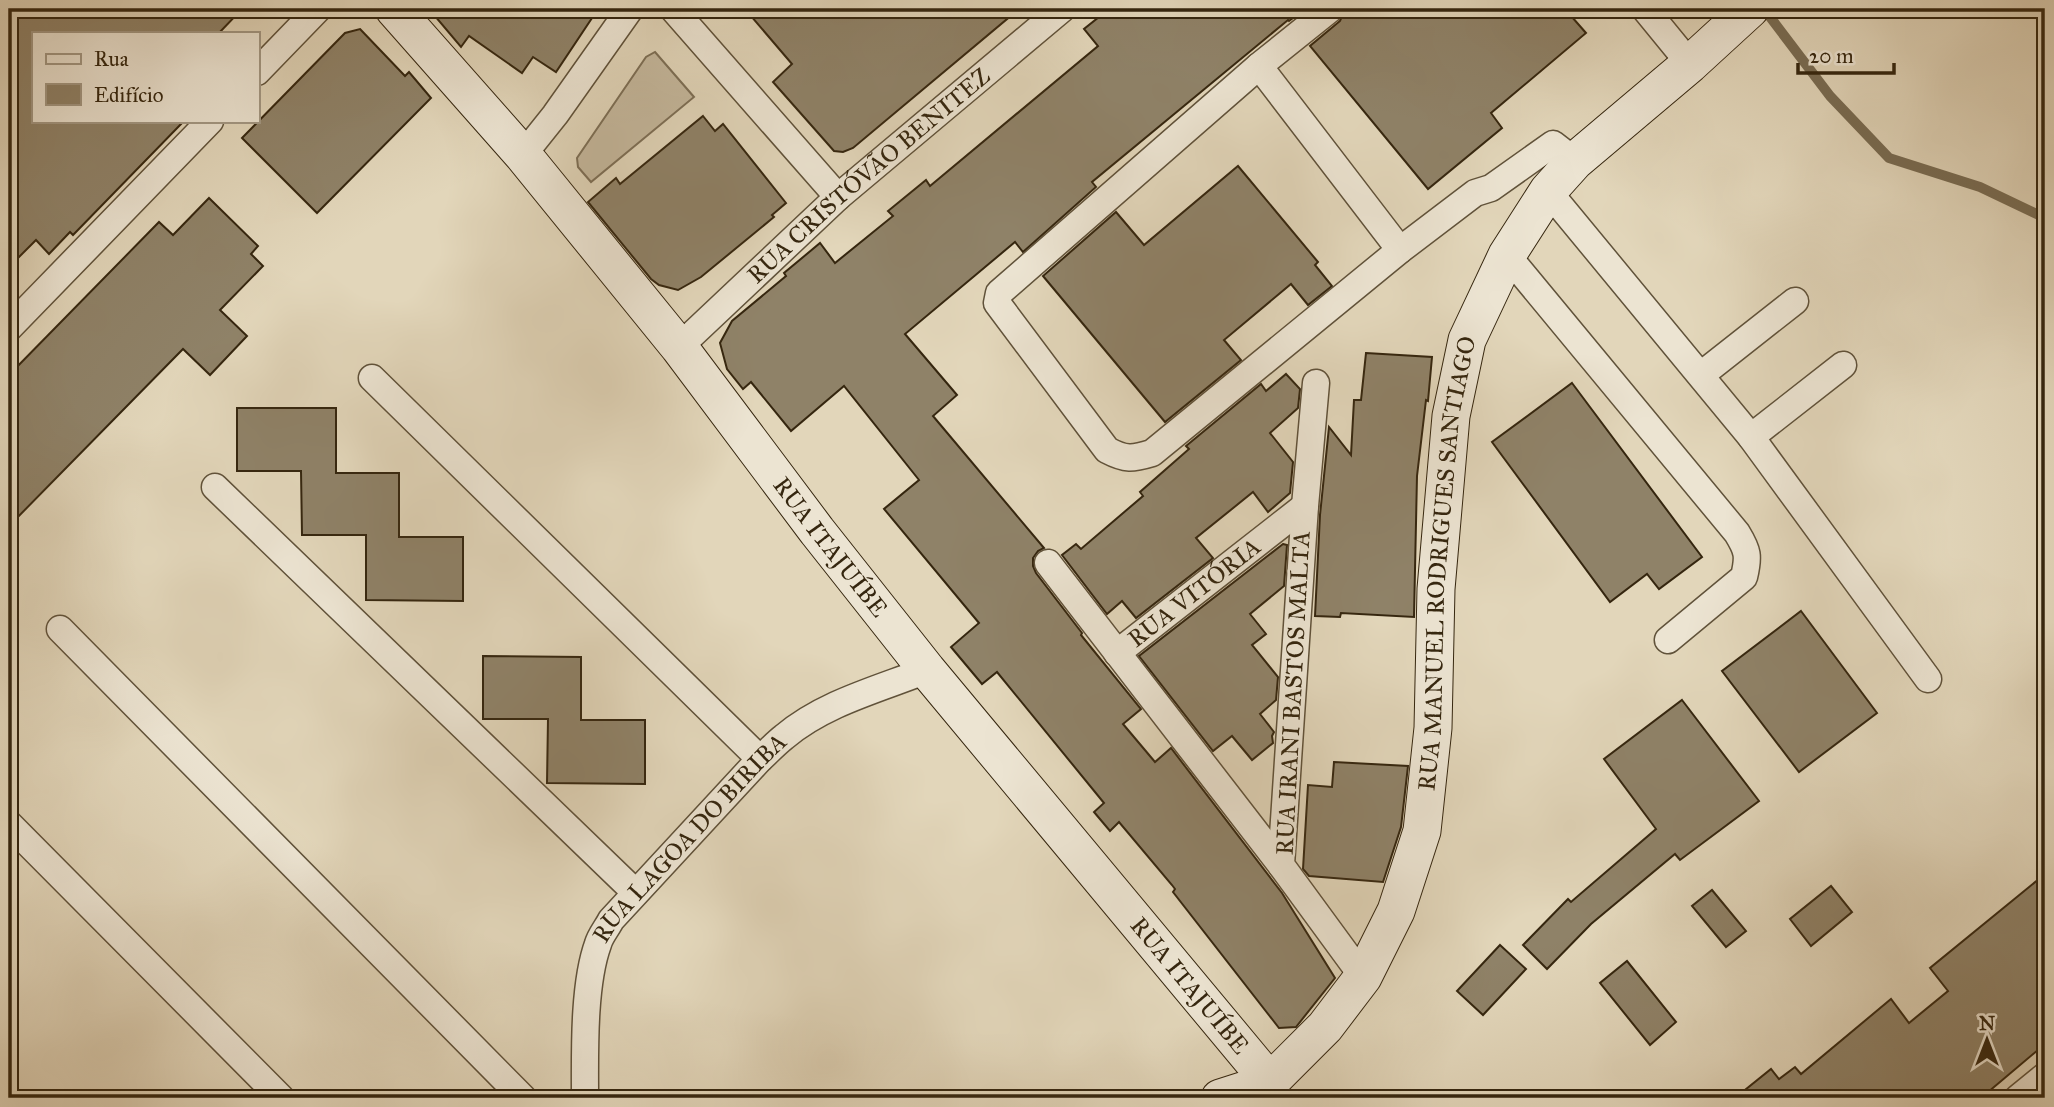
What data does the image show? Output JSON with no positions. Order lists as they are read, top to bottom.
{
  "streets": {
    "main road": ["RUA ITAJUÍBE", "RUA MANUEL RODRIGUES SANTIAGO"],
    "street": [
      "RUA CRISTÓVÃO BENITEZ",
      "RUA VITÓRIA",
      "RUA IRANI BASTOS MALTA",
      "RUA LAGOA DO BIRIBA"
    ]
  },
  "crossings": [
    ["RUA CRISTÓVÃO BENITEZ", "RUA ITAJUÍBE"],
    ["RUA ITAJUÍBE", "RUA MANUEL RODRIGUES SANTIAGO"],
    ["RUA ITAJUÍBE", "RUA LAGOA DO BIRIBA"],
    ["RUA MANUEL RODRIGUES SANTIAGO", "RUA IRANI BASTOS MALTA"],
    ["RUA VITÓRIA", "RUA IRANI BASTOS MALTA"]
  ],
  "legend": ["Rua", "Edifício"],
  "scale_bar": "20 m",
  "north": "top"
}
